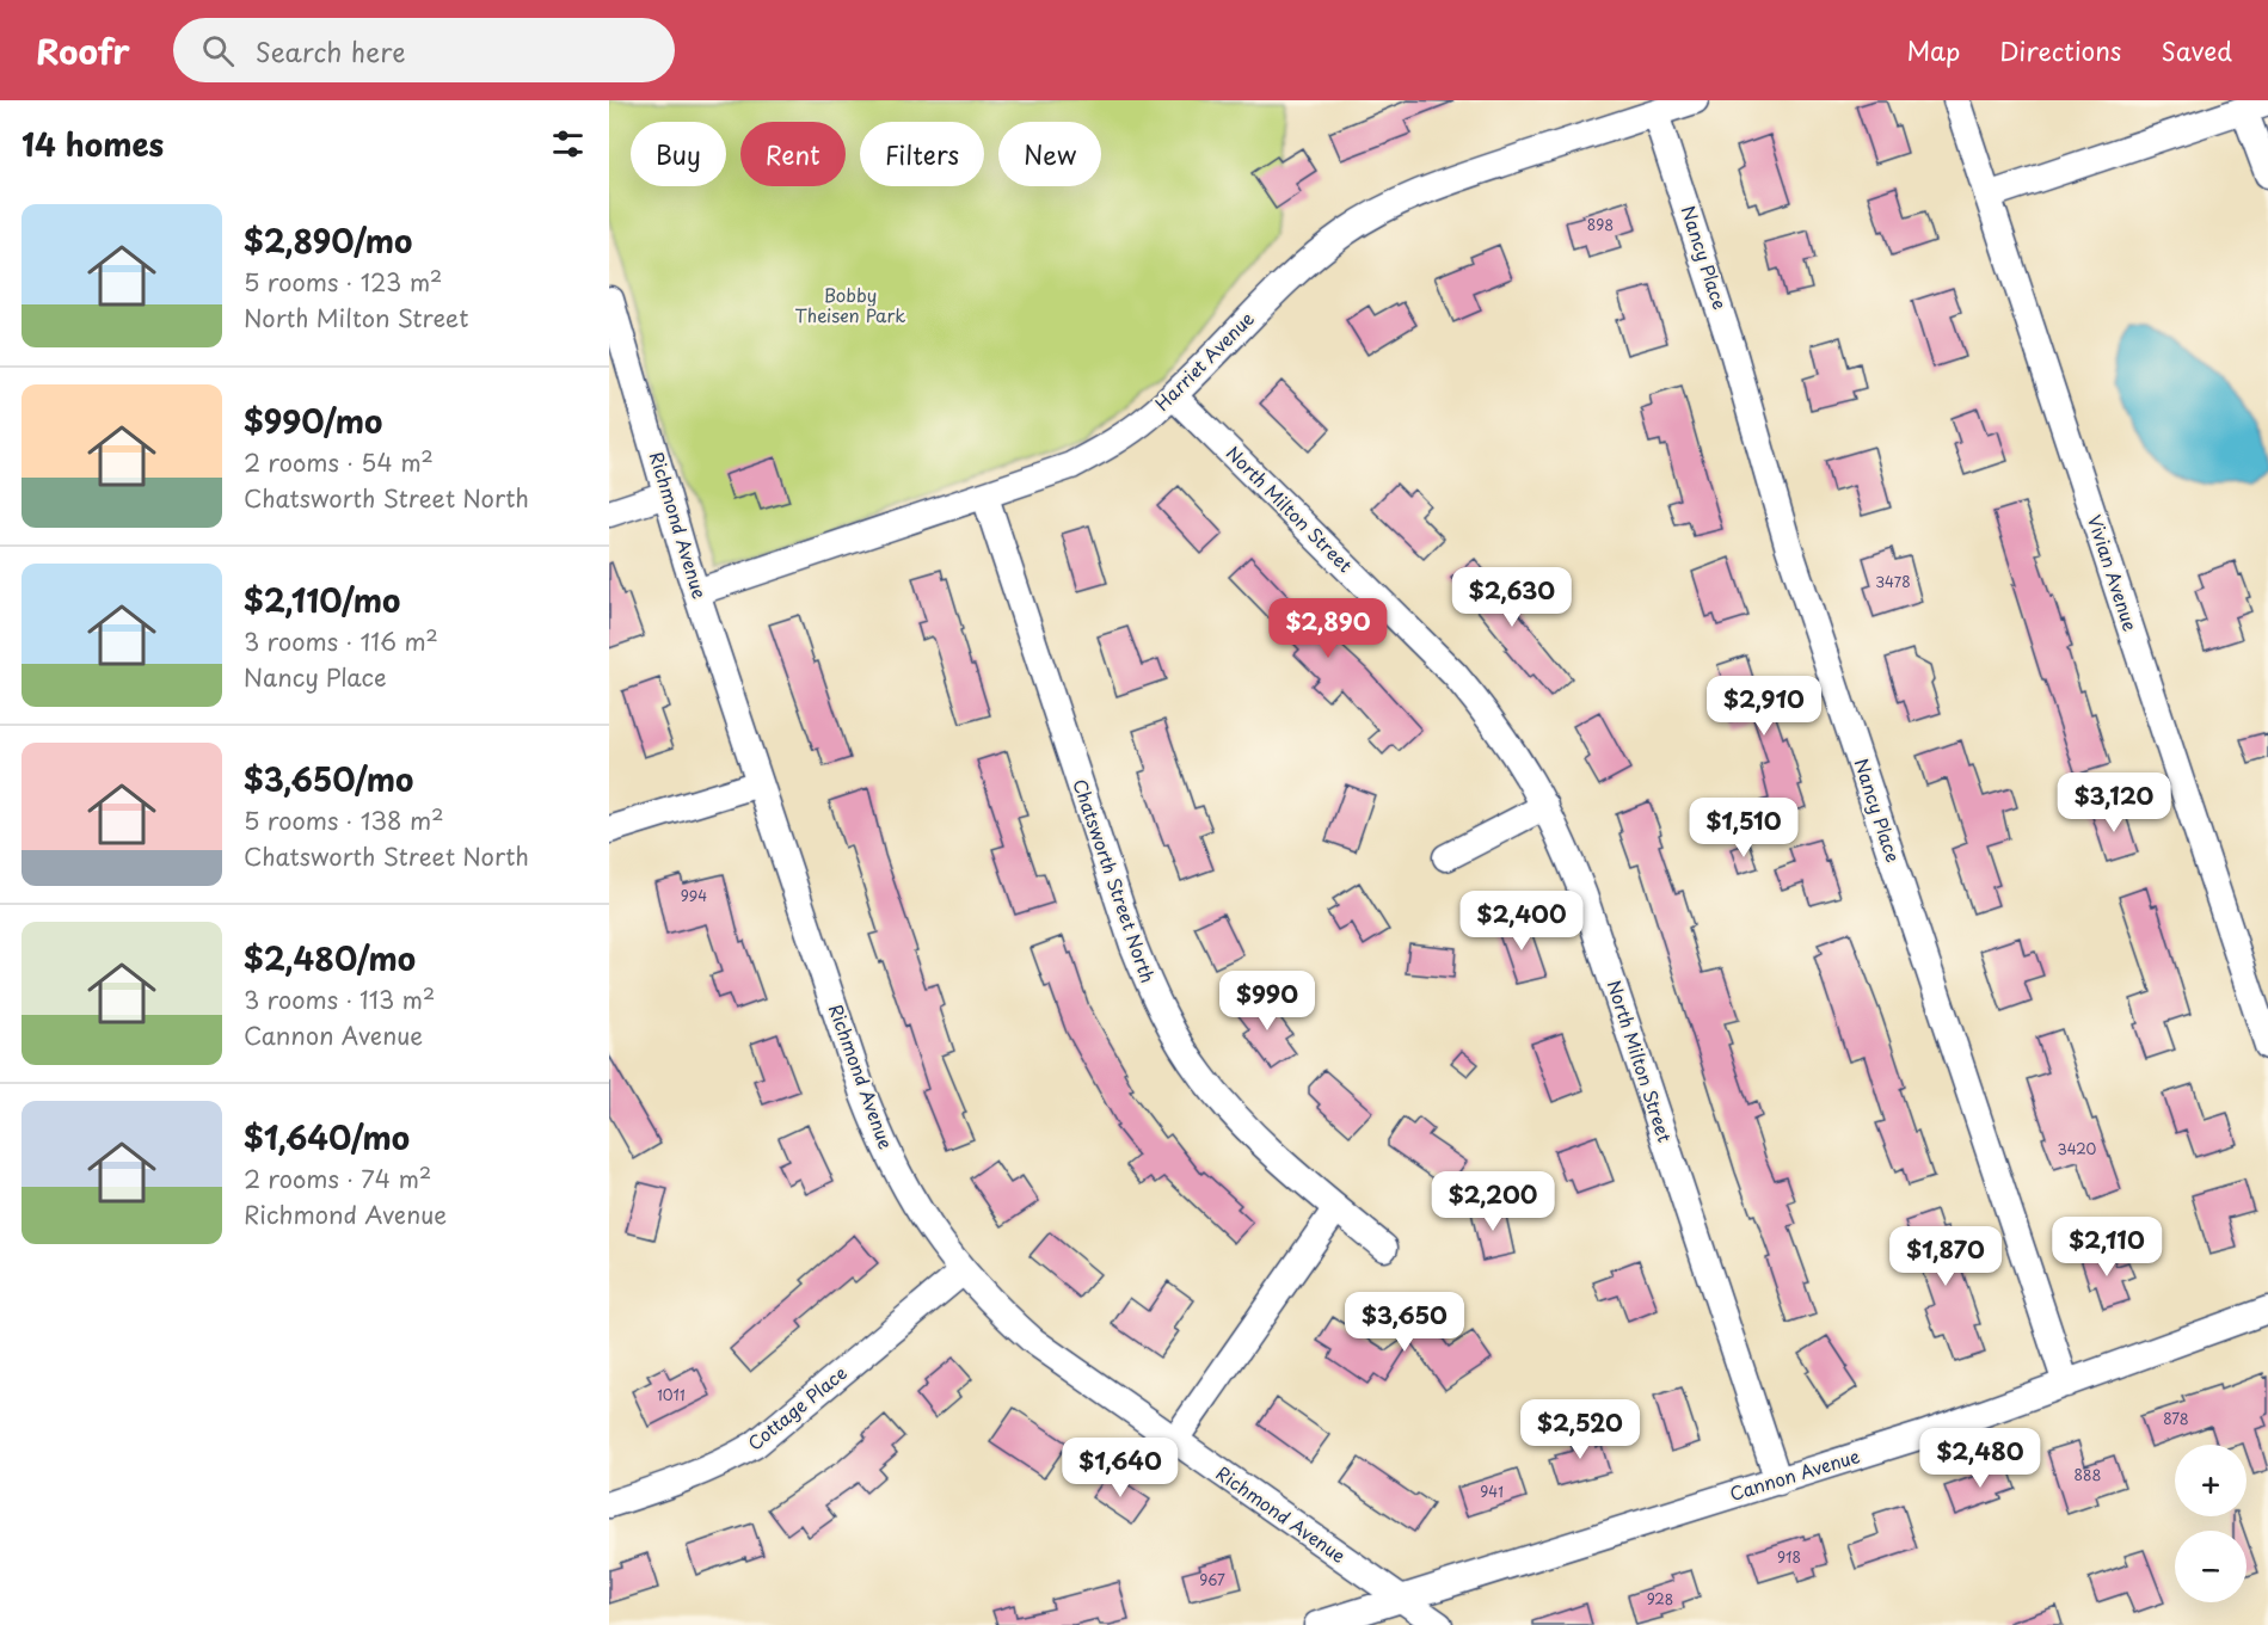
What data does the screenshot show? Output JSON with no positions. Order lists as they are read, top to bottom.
{
  "streets": {
    "street": [
      "Nancy Place",
      "Harriet Avenue",
      "North Milton Street",
      "Richmond Avenue",
      "Vivian Avenue",
      "Chatsworth Street North",
      "Cottage Place",
      "Cannon Avenue"
    ]
  },
  "crossings": [
    ["Nancy Place", "Harriet Avenue"],
    ["Nancy Place", "Cannon Avenue"],
    ["Harriet Avenue", "North Milton Street"],
    ["Harriet Avenue", "Richmond Avenue"],
    ["Harriet Avenue", "Chatsworth Street North"],
    ["North Milton Street", "Cannon Avenue"],
    ["Richmond Avenue", "Cottage Place"],
    ["Richmond Avenue", "Cannon Avenue"]
  ],
  "parks": ["Bobby Theisen Park"],
  "house_numbers": [
    "898",
    "3478",
    "994",
    "3420",
    "1011",
    "878",
    "888",
    "941",
    "918",
    "967",
    "928"
  ],
  "page": {
    "header": "Roofr",
    "search": "Search here",
    "nav": ["Map", "Directions", "Saved"],
    "heading": "14 homes",
    "chip": [
      "Buy",
      "Rent",
      "Filters",
      "New"
    ],
    "list": [
      {
        "name": "$2,890/mo",
        "note": "5 rooms · 123 m² · North Milton Street"
      },
      {
        "name": "$990/mo",
        "note": "2 rooms · 54 m² · Chatsworth Street North"
      },
      {
        "name": "$2,110/mo",
        "note": "3 rooms · 116 m² · Nancy Place"
      },
      {
        "name": "$3,650/mo",
        "note": "5 rooms · 138 m² · Chatsworth Street North"
      },
      {
        "name": "$2,480/mo",
        "note": "3 rooms · 113 m² · Cannon Avenue"
      },
      {
        "name": "$1,640/mo",
        "note": "2 rooms · 74 m² · Richmond Avenue"
      }
    ],
    "price": [
      "$2,630",
      "$2,890",
      "$2,910",
      "$3,120",
      "$1,510",
      "$2,400",
      "$990",
      "$2,200",
      "$2,110",
      "$1,870",
      "$3,650",
      "$2,520",
      "$2,480",
      "$1,640"
    ],
    "map_buttons": ["+", "−"]
  }
}
